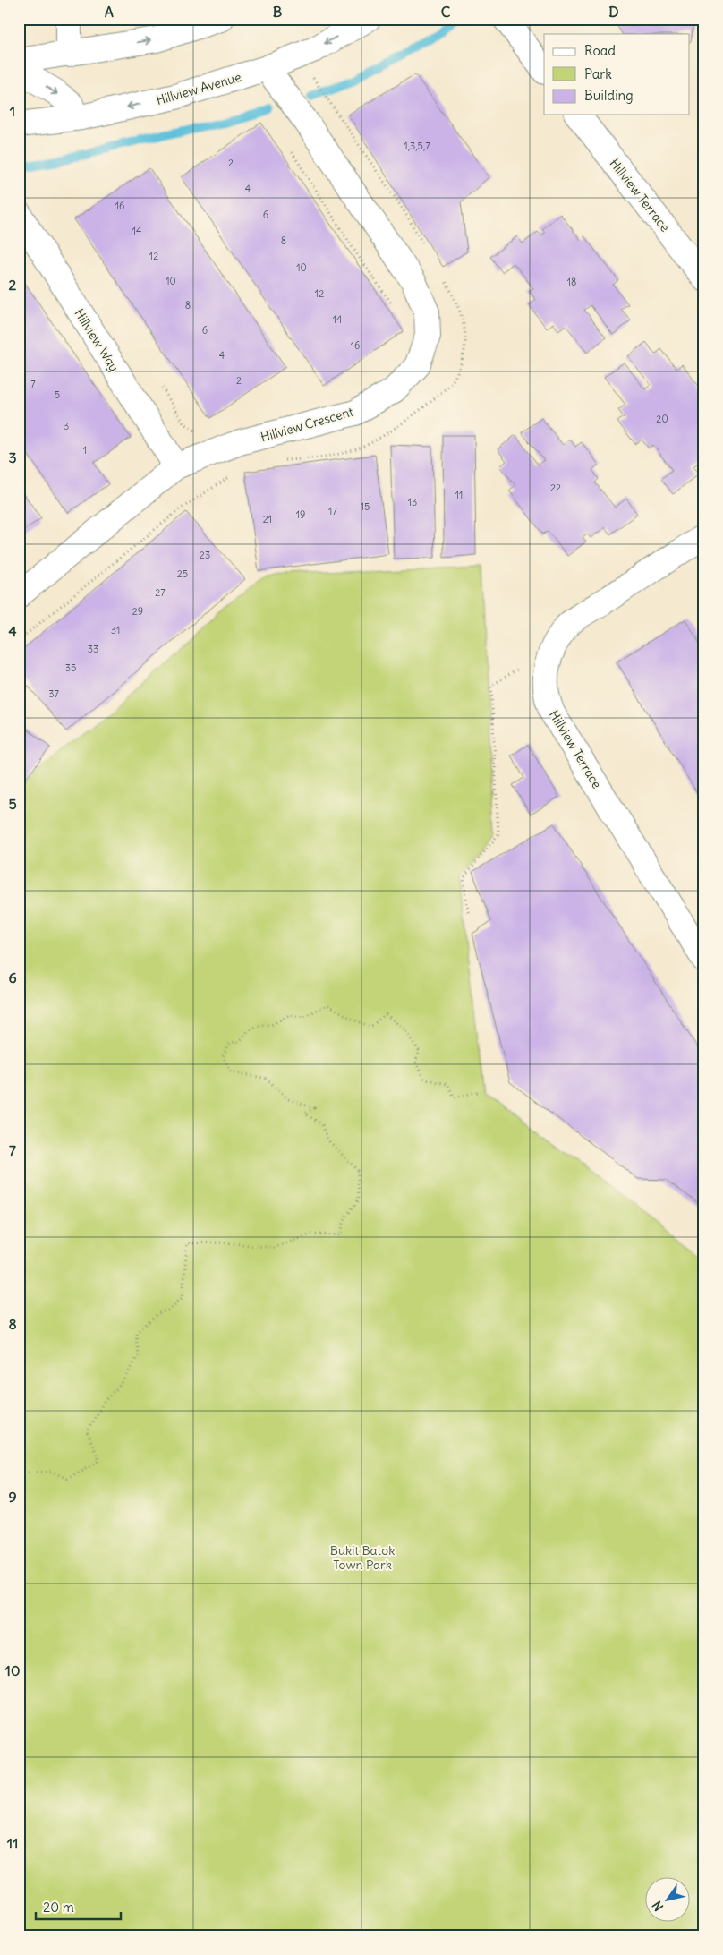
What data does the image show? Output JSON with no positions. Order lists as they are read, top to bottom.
{
  "streets": {
    "street": [
      "Hillview Avenue",
      "Hillview Terrace",
      "Hillview Way",
      "Hillview Crescent"
    ]
  },
  "crossings": [
    ["Hillview Avenue", "Hillview Crescent"],
    ["Hillview Way", "Hillview Crescent"]
  ],
  "parks": ["Bukit Batok Town Park"],
  "house_numbers": [
    "1,3,5,7",
    "2",
    "4",
    "16",
    "6",
    "14",
    "8",
    "12",
    "10",
    "10",
    "18",
    "12",
    "8",
    "14",
    "6",
    "16",
    "4",
    "2",
    "7",
    "5",
    "20",
    "3",
    "1",
    "22",
    "11",
    "13",
    "15",
    "17",
    "19",
    "21",
    "23",
    "25",
    "27",
    "29",
    "31",
    "33",
    "35",
    "37"
  ],
  "legend": ["Road", "Park", "Building"],
  "scale_bar": "20 m",
  "north": "bottom left",
  "grid": {
    "columns": [
      "A",
      "B",
      "C",
      "D"
    ],
    "rows": [
      "1",
      "2",
      "3",
      "4",
      "5",
      "6",
      "7",
      "8",
      "9",
      "10",
      "11"
    ]
  }
}
